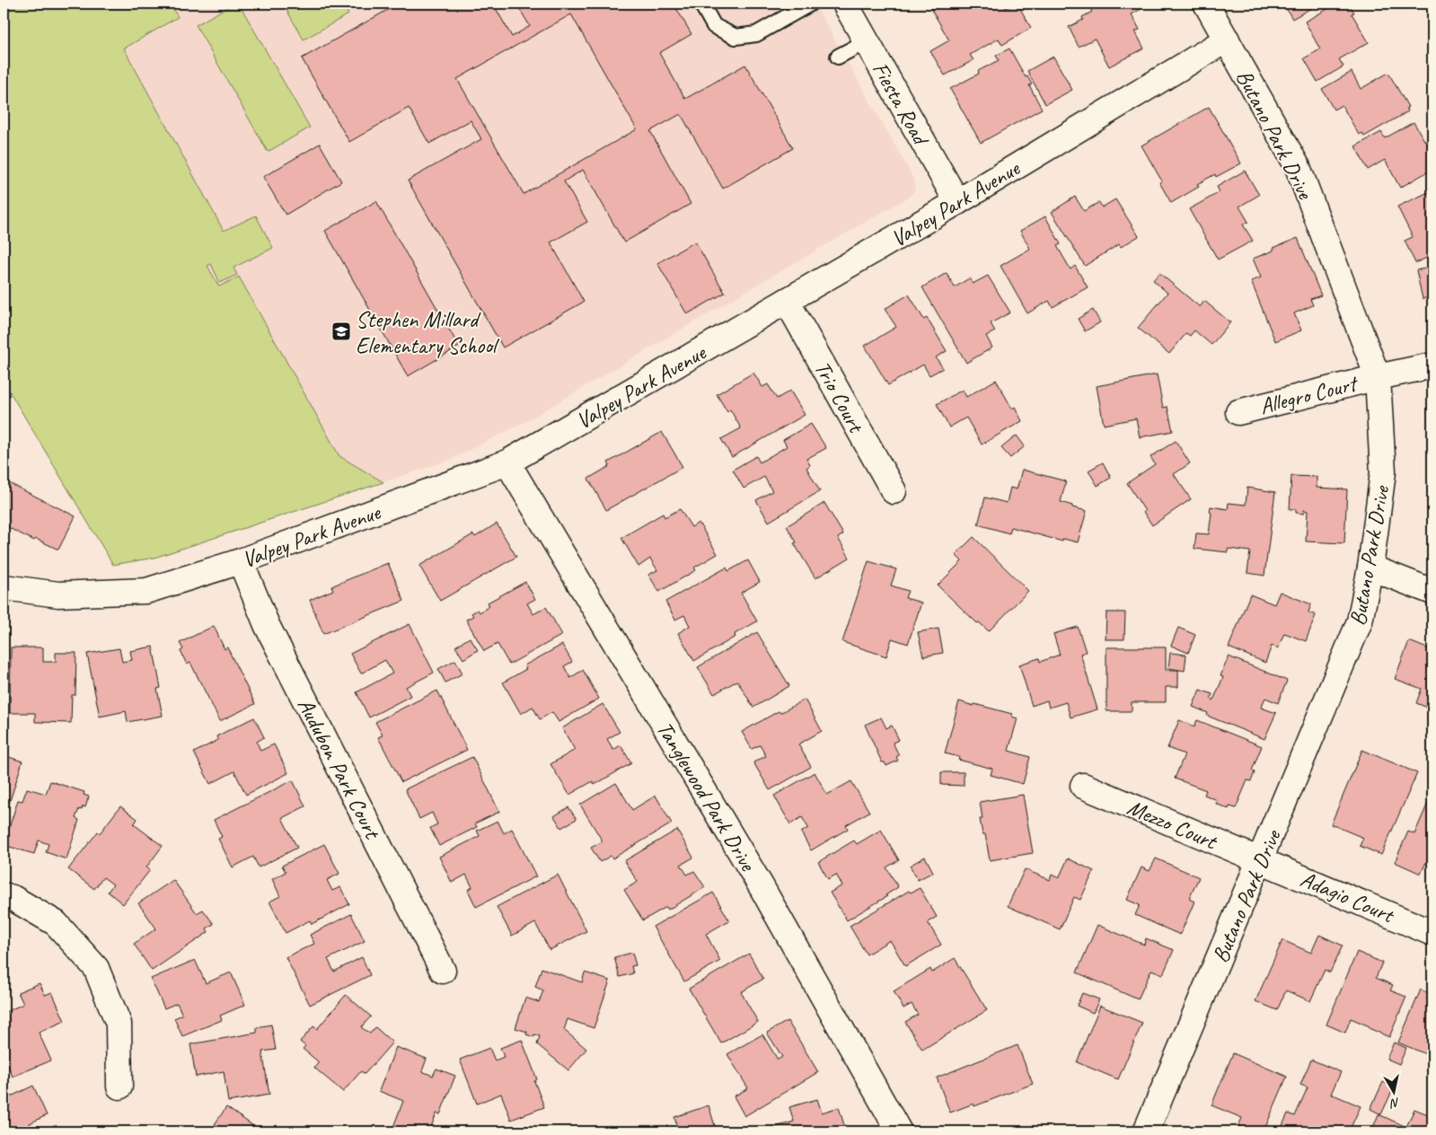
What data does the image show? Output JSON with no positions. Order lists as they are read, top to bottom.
{
  "streets": {
    "street": [
      "Fiesta Road",
      "Butano Park Drive",
      "Valpey Park Avenue",
      "Allegro Court",
      "Trio Court",
      "Audubon Park Court",
      "Tanglewood Park Drive",
      "Mezzo Court",
      "Adagio Court"
    ]
  },
  "crossings": [
    ["Fiesta Road", "Valpey Park Avenue"],
    ["Butano Park Drive", "Valpey Park Avenue"],
    ["Butano Park Drive", "Allegro Court"],
    ["Butano Park Drive", "Mezzo Court"],
    ["Butano Park Drive", "Adagio Court"],
    ["Valpey Park Avenue", "Trio Court"],
    ["Valpey Park Avenue", "Audubon Park Court"],
    ["Valpey Park Avenue", "Tanglewood Park Drive"],
    ["Mezzo Court", "Adagio Court"]
  ],
  "places": {
    "school or university": ["Stephen Millard Elementary School"]
  },
  "north": "bottom"
}
